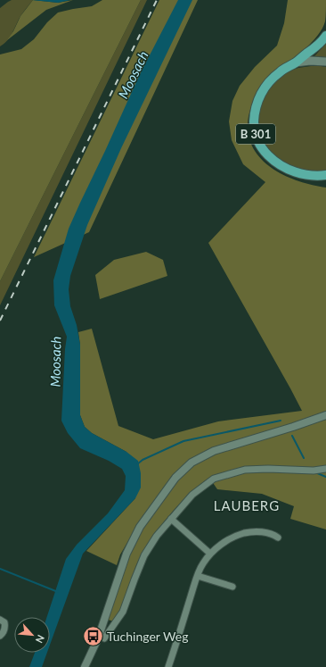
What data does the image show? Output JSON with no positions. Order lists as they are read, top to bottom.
{
  "streets": {
    "main road": ["B 301"]
  },
  "districts": ["LAUBERG"],
  "water": ["Moosach"],
  "places": {
    "bus stop": ["Tuchinger Weg"]
  },
  "north": "bottom right"
}
